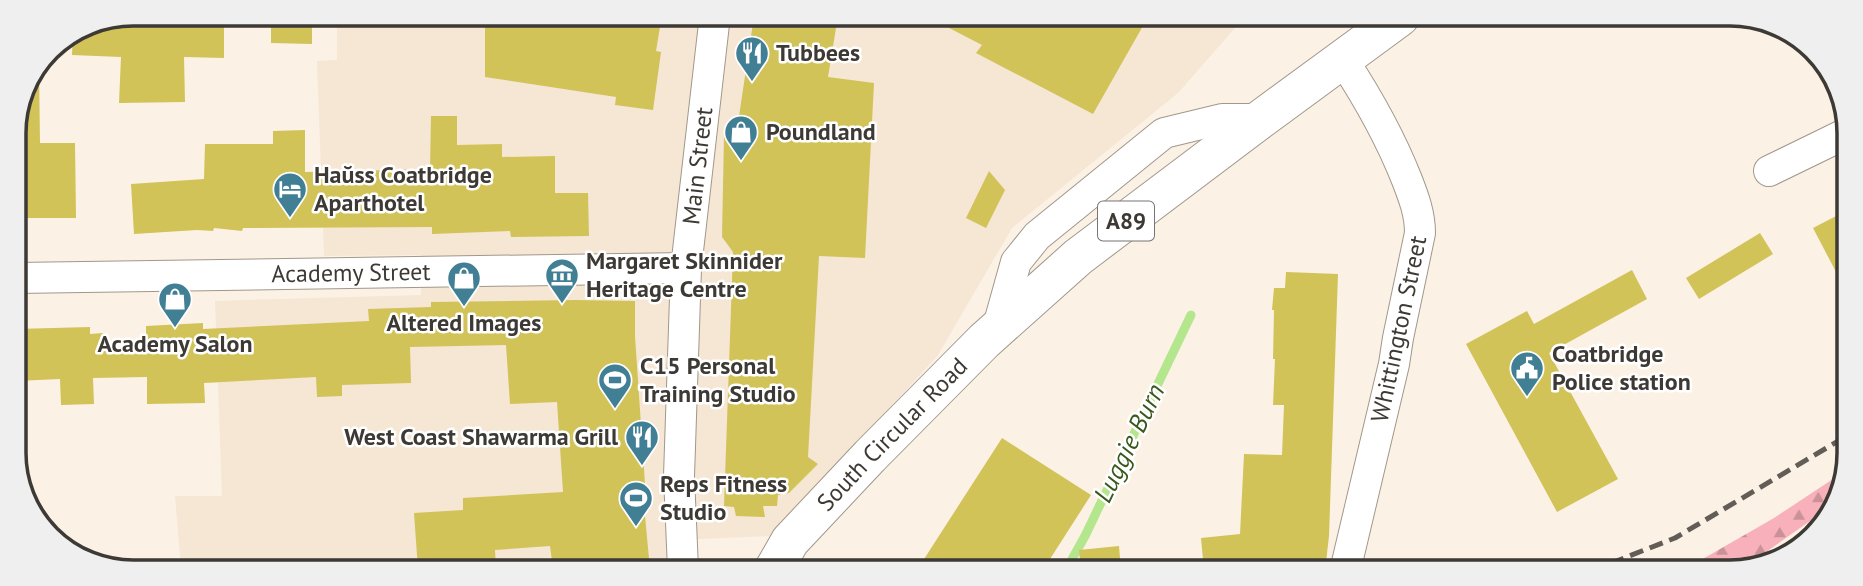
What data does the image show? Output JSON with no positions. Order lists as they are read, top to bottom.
{
  "streets": {
    "main road": ["A89", "South Circular Road"],
    "street": ["Main Street", "Academy Street", "Whittington Street"]
  },
  "crossings": [
    ["Main Street", "Academy Street"],
    ["Whittington Street", "South Circular Road"]
  ],
  "water": ["Luggie Burn"],
  "places": {
    "restaurant": ["Tubbees", "West Coast Shawarma Grill"],
    "shop": ["Poundland", "Altered Images", "Academy Salon"],
    "hotel": ["Haŭss Coatbridge Aparthotel"],
    "museum": ["Margaret Skinnider Heritage Centre"],
    "public building": ["Coatbridge Police station"],
    "sports": ["C15 Personal Training Studio", "Reps Fitness Studio"]
  }
}
